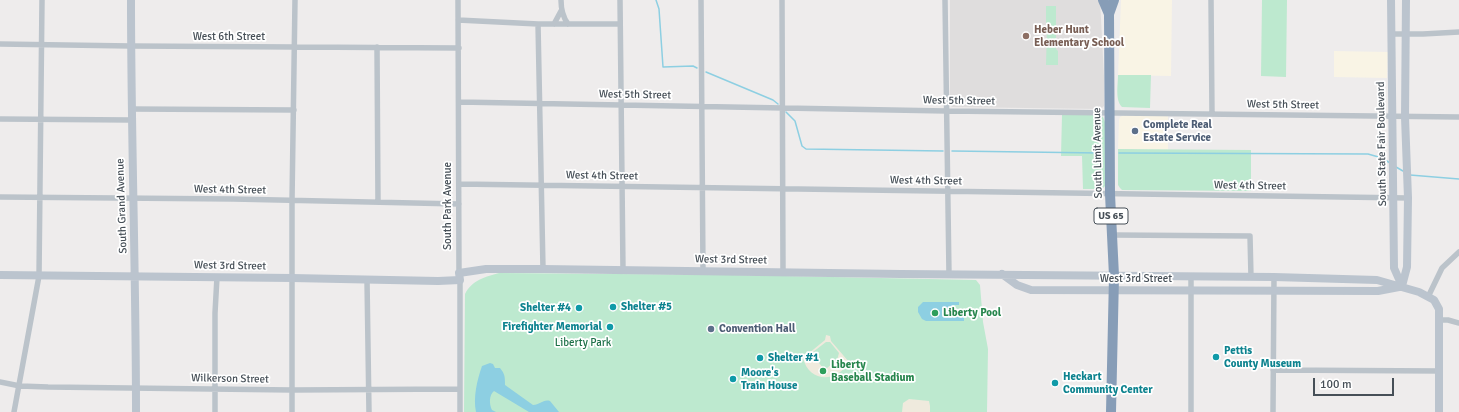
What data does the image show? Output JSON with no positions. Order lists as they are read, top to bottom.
{
  "streets": {
    "highway": ["South Limit Avenue", "US 65"],
    "street": [
      "West 6th Street",
      "West 5th Street",
      "South State Fair Boulevard",
      "West 4th Street",
      "South Grand Avenue",
      "South Park Avenue",
      "West 3rd Street",
      "Wilkerson Street"
    ]
  },
  "crossings": [
    ["West 6th Street", "South Grand Avenue"],
    ["West 6th Street", "South Park Avenue"],
    ["West 5th Street", "South State Fair Boulevard"],
    ["West 5th Street", "South Limit Avenue"],
    ["West 5th Street", "South Park Avenue"],
    ["South State Fair Boulevard", "West 4th Street"],
    ["South State Fair Boulevard", "West 3rd Street"],
    ["South Limit Avenue", "West 4th Street"],
    ["South Limit Avenue", "West 3rd Street"],
    ["West 4th Street", "South Grand Avenue"],
    ["West 4th Street", "South Park Avenue"],
    ["South Grand Avenue", "West 3rd Street"],
    ["South Grand Avenue", "Wilkerson Street"],
    ["South Park Avenue", "West 3rd Street"],
    ["South Park Avenue", "Wilkerson Street"]
  ],
  "parks": ["Liberty Park"],
  "places": [
    "Heber Hunt Elementary School",
    "Complete Real Estate Service",
    "Shelter #5",
    "Shelter #4",
    "Liberty Pool",
    "Firefighter Memorial",
    "Convention Hall",
    "Pettis County Museum",
    "Shelter #1",
    "Liberty Baseball Stadium",
    "Moore's Train House",
    "Heckart Community Center"
  ],
  "scale_bar": "100 m"
}
